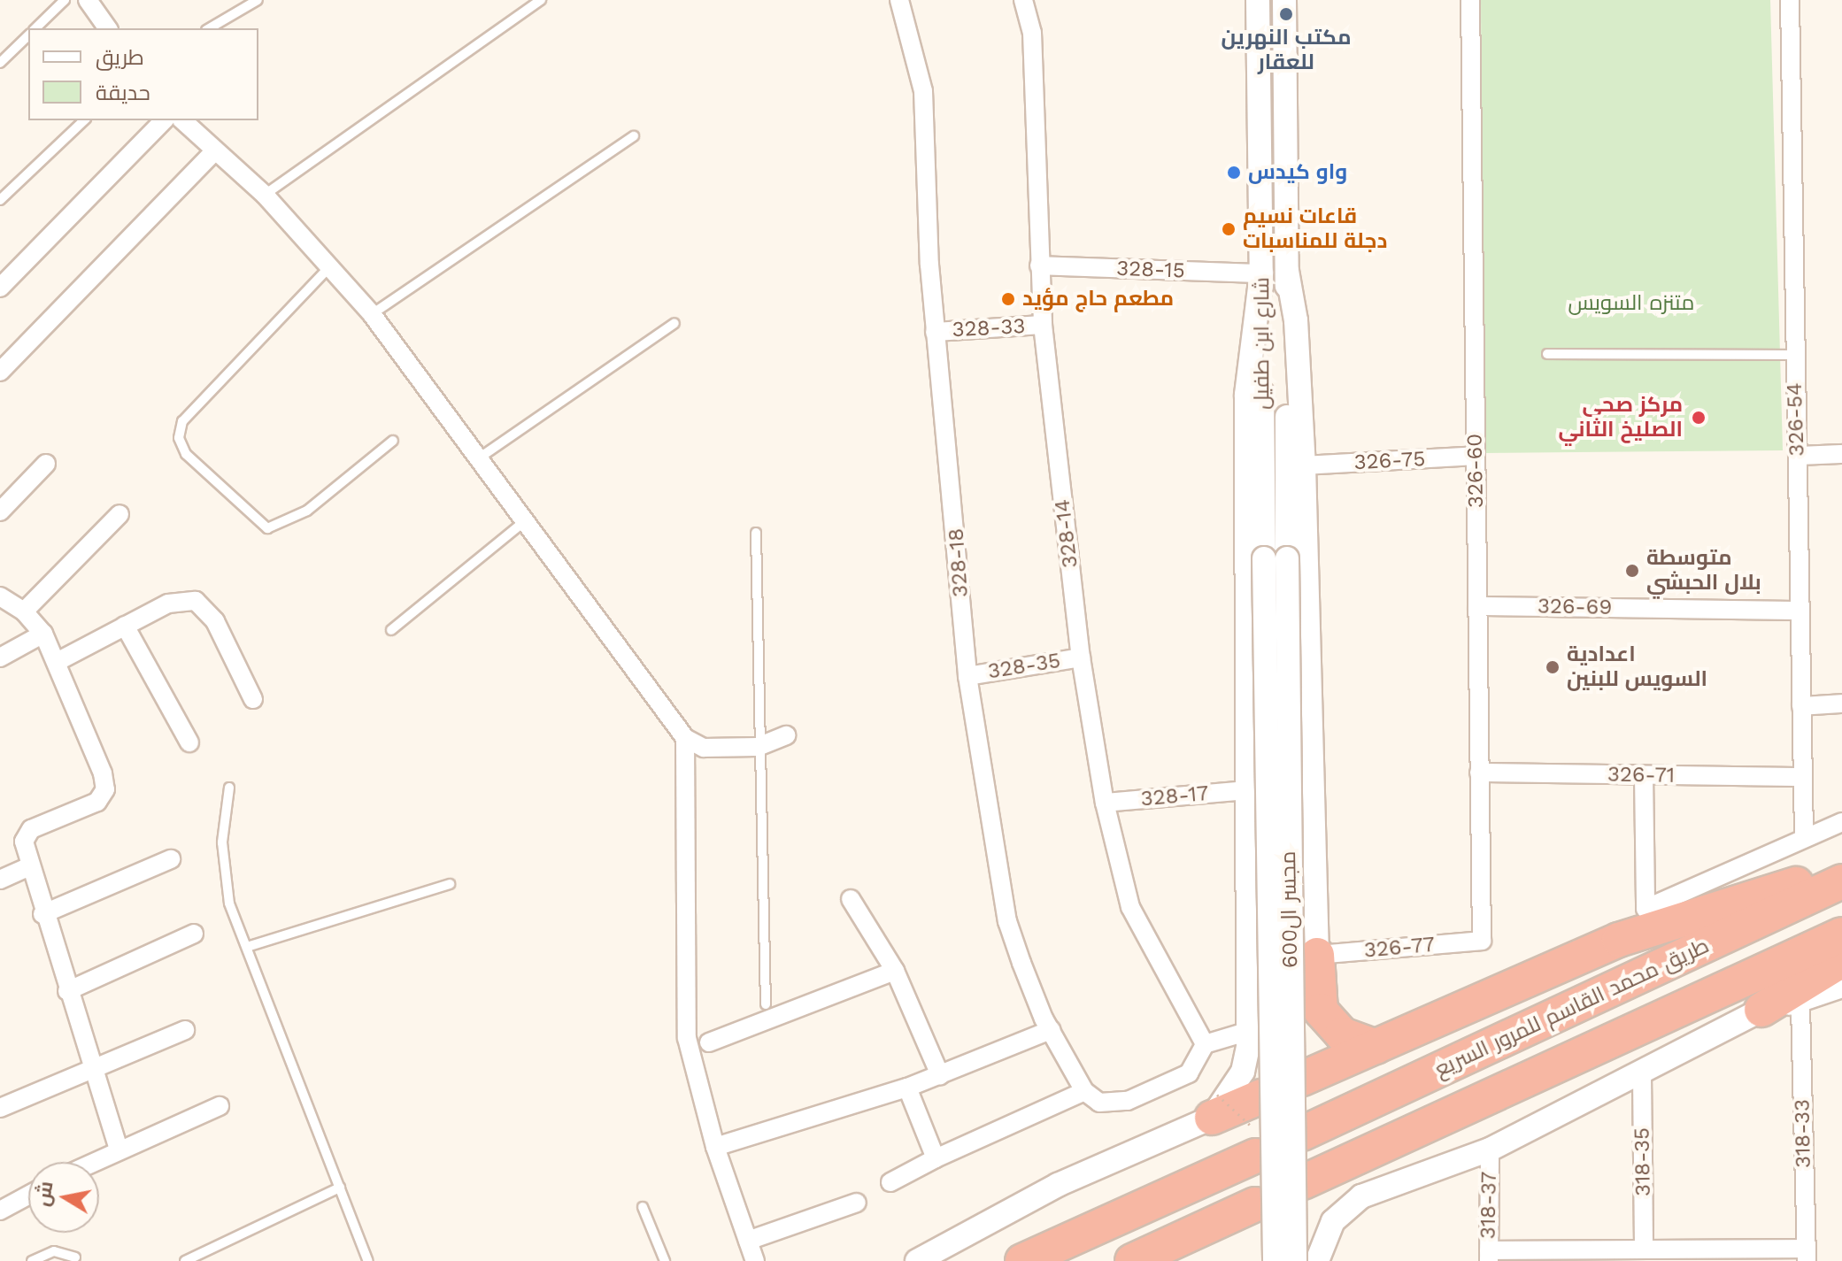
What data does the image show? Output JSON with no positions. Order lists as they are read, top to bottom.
{
  "streets": {
    "highway": ["طريق محمد القاسم للمرور السريع"],
    "street": [
      "328-15",
      "328-33",
      "شارع ابن طفيل",
      "326-54",
      "326-75",
      "326-60",
      "328-14",
      "328-18",
      "326-69",
      "328-35",
      "326-71",
      "328-17",
      "مجسر ال600",
      "326-77",
      "318-33",
      "318-35",
      "318-37"
    ]
  },
  "crossings": [
    ["328-15", "شارع ابن طفيل"],
    ["328-15", "328-14"],
    ["328-33", "328-14"],
    ["328-33", "328-18"],
    ["شارع ابن طفيل", "مجسر ال600"],
    ["326-54", "326-69"],
    ["326-54", "326-71"],
    ["326-75", "326-60"],
    ["326-60", "326-69"],
    ["326-60", "326-71"],
    ["326-60", "326-77"],
    ["328-14", "328-35"],
    ["328-14", "328-17"],
    ["328-18", "328-35"]
  ],
  "parks": ["متنزه السويس"],
  "places": [
    "مكتب النهرين للعقار",
    "واو كيدس",
    "قاعات نسيم دجلة للمناسبات",
    "مطعم حاج مؤيد",
    "مركز صحي الصليخ الثاني",
    "متوسطة بلال الحبشي",
    "اعدادية السويس للبنين"
  ],
  "legend": ["طريق", "حديقة"],
  "north": "left"
}
